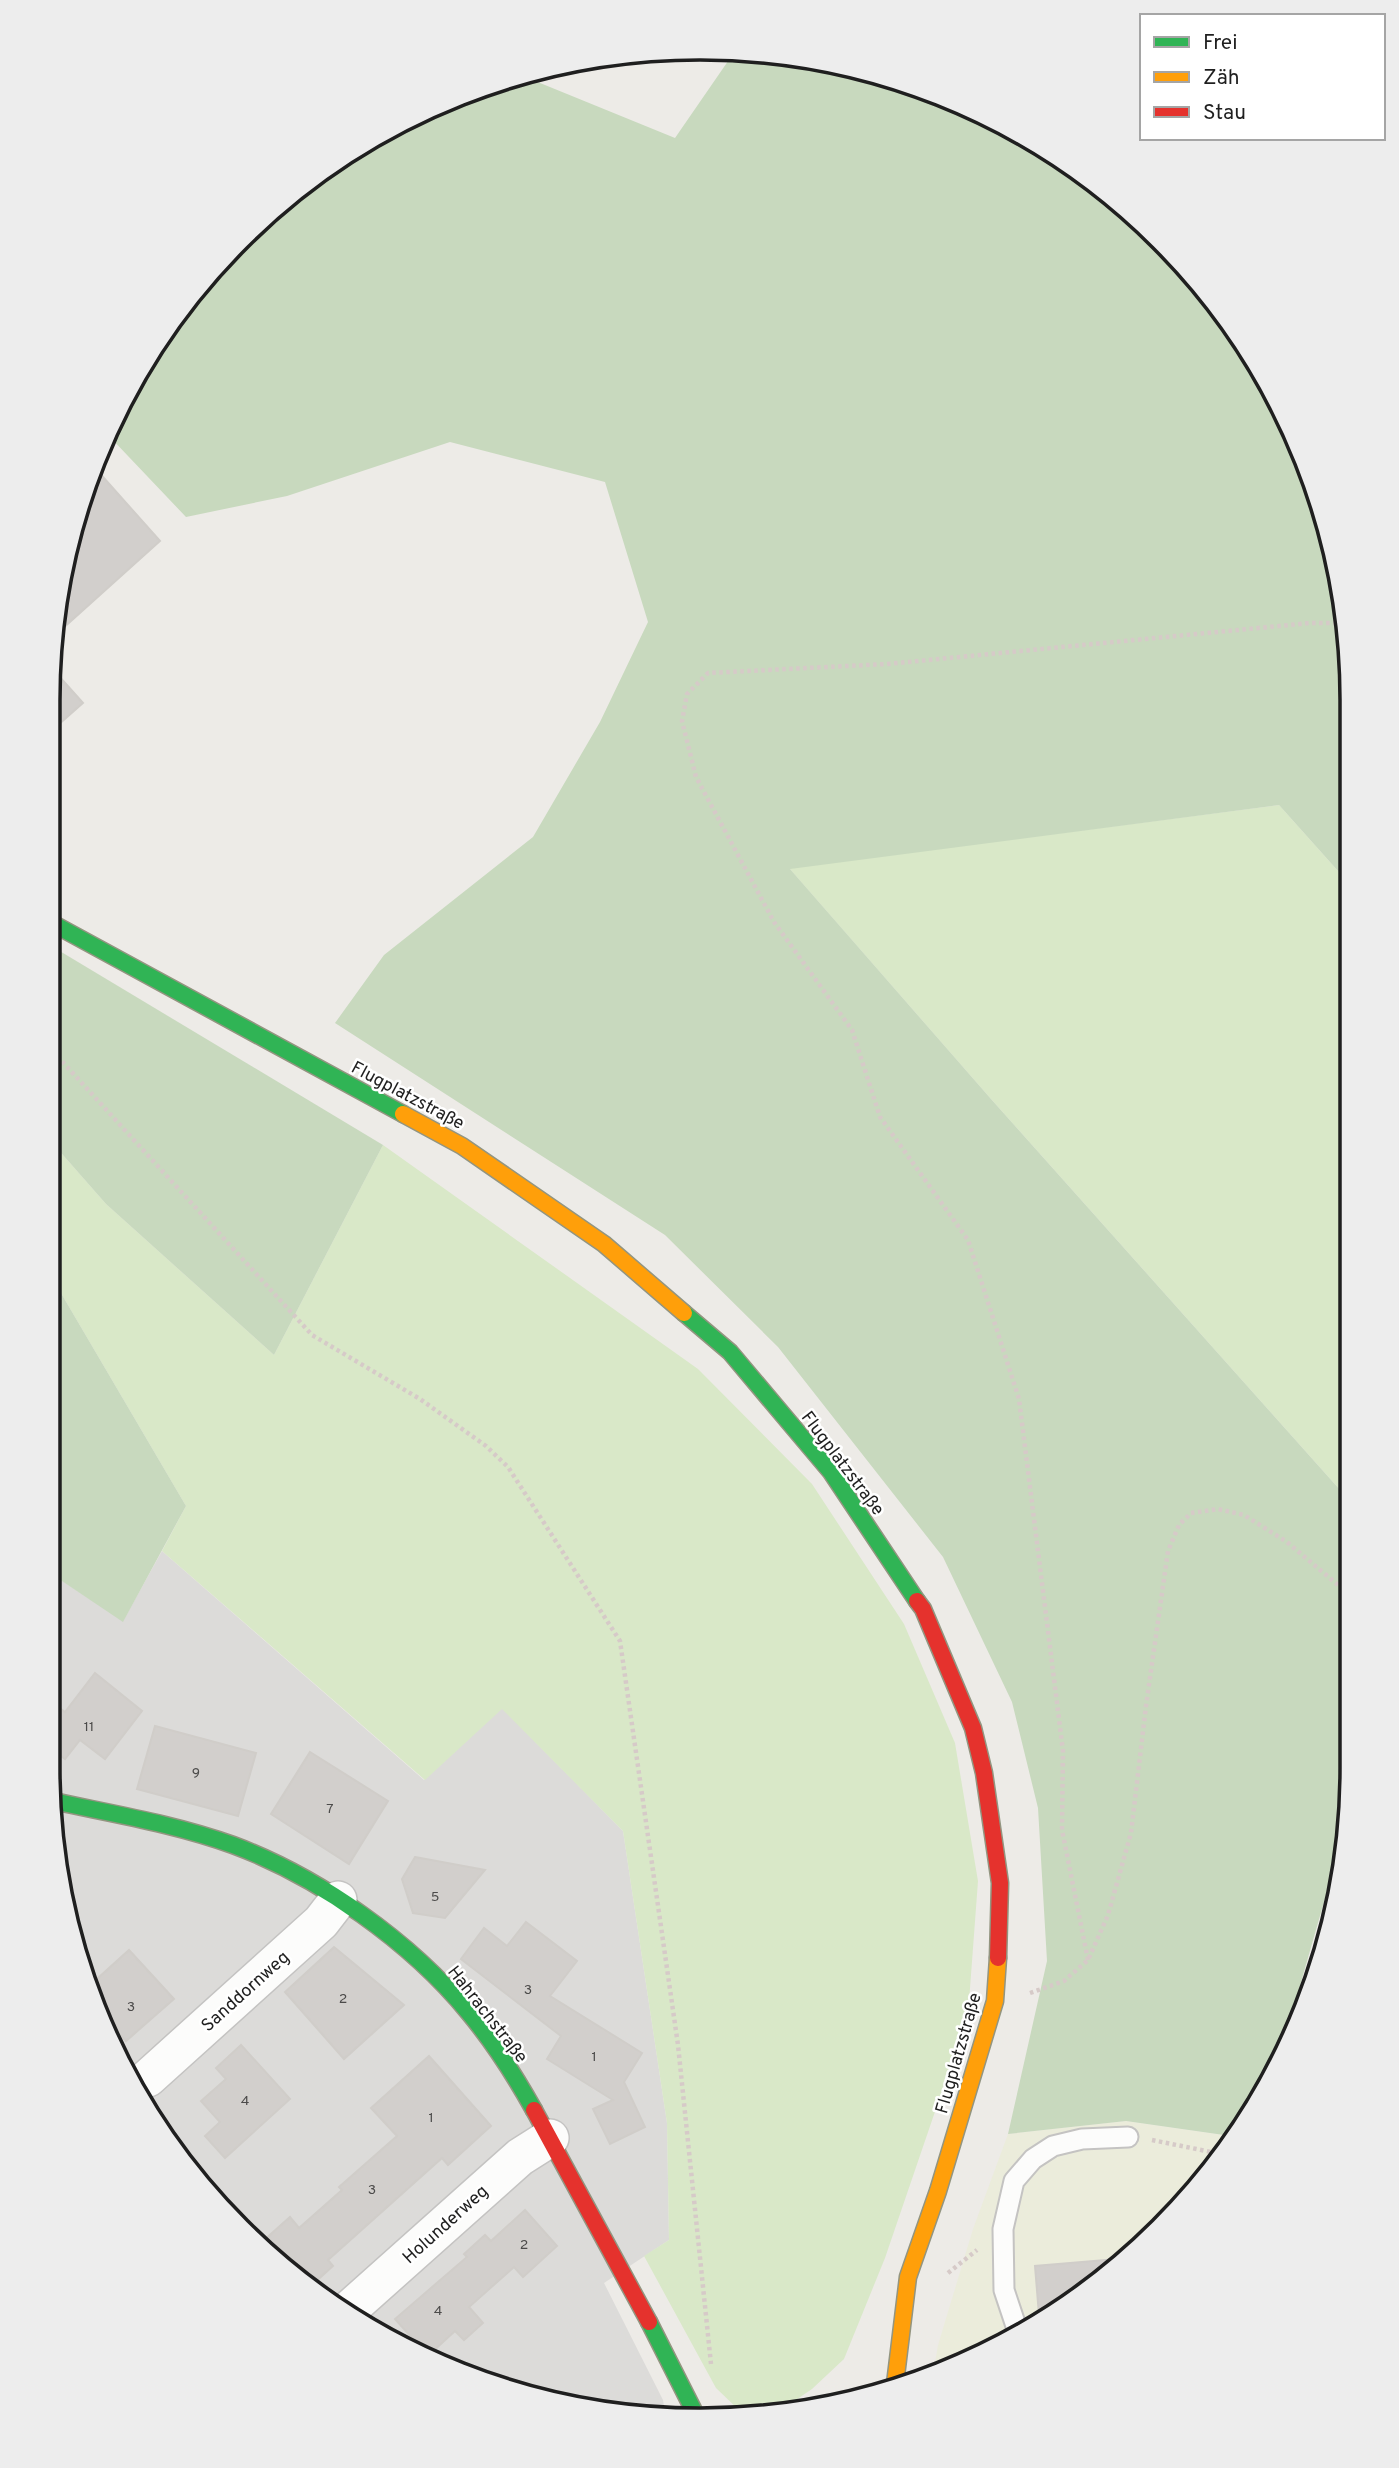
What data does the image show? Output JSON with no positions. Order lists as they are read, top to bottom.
{
  "streets": {
    "street": [
      "Flugplatzstraße",
      "Sanddornweg",
      "Hahrachstraße",
      "Holunderweg"
    ]
  },
  "crossings": [
    ["Sanddornweg", "Hahrachstraße"],
    ["Hahrachstraße", "Holunderweg"]
  ],
  "house_numbers": [
    "11",
    "9",
    "7",
    "5",
    "3",
    "2",
    "3",
    "1",
    "4",
    "1",
    "3",
    "2",
    "4"
  ],
  "legend": ["Frei", "Zäh", "Stau"]
}
